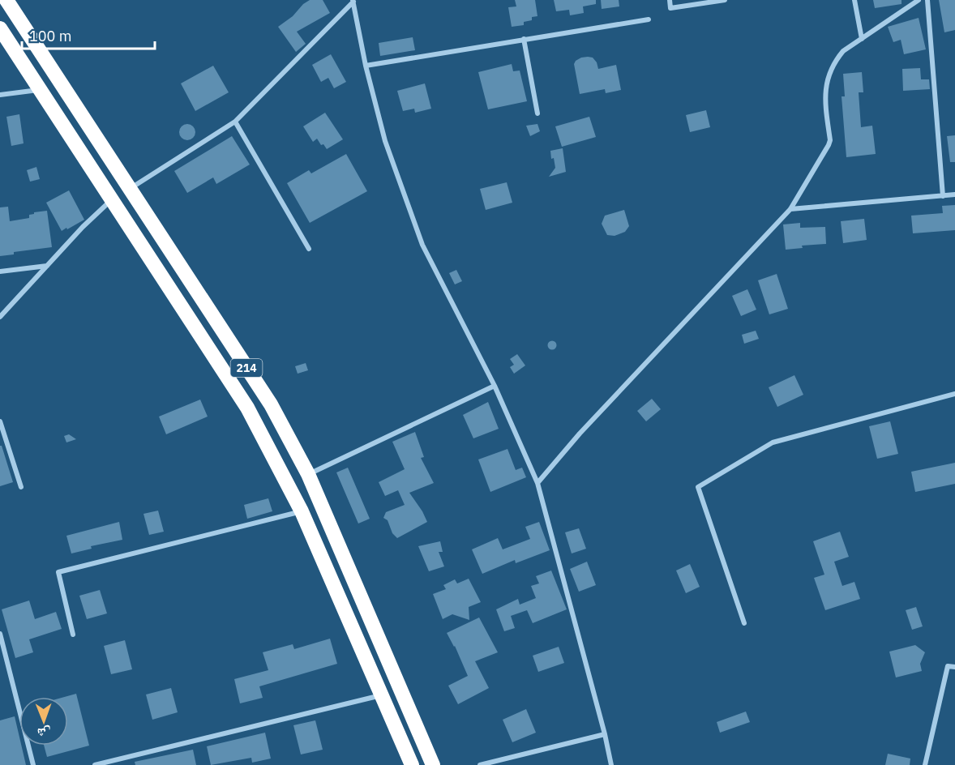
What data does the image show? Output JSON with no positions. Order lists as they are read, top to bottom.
{
  "streets": {
    "highway": ["214"]
  },
  "scale_bar": "100 m",
  "north": "bottom"
}
